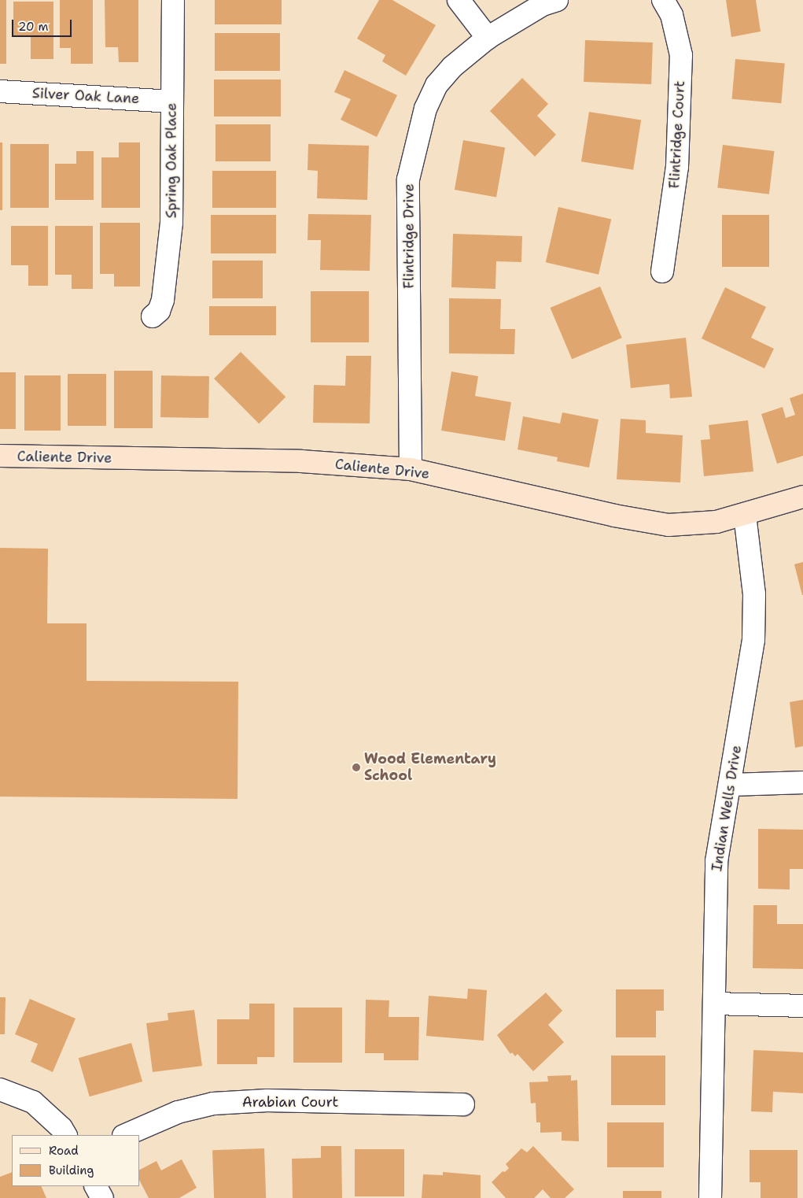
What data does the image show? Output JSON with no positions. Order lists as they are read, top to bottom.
{
  "streets": {
    "street": [
      "Silver Oak Lane",
      "Flintridge Court",
      "Spring Oak Place",
      "Flintridge Drive",
      "Caliente Drive",
      "Indian Wells Drive",
      "Arabian Court"
    ]
  },
  "crossings": [
    ["Silver Oak Lane", "Spring Oak Place"],
    ["Flintridge Drive", "Caliente Drive"],
    ["Caliente Drive", "Indian Wells Drive"]
  ],
  "places": ["Wood Elementary School"],
  "legend": ["Road", "Building"],
  "scale_bar": "20 m"
}
